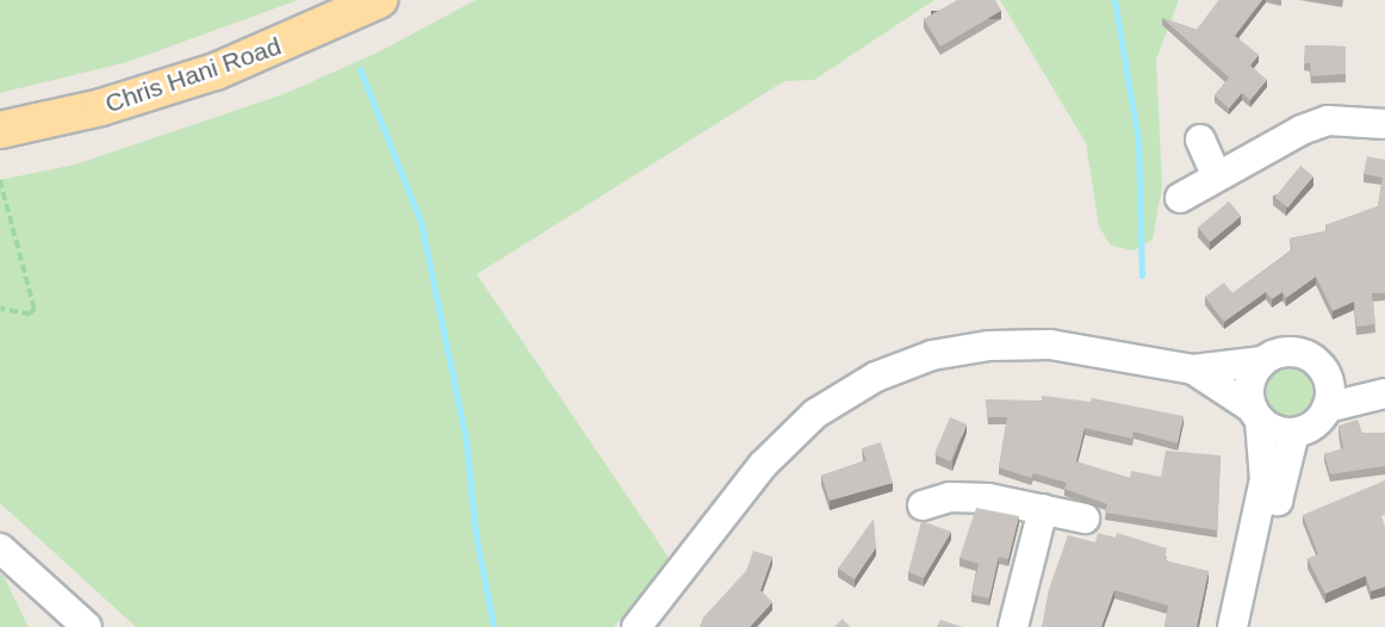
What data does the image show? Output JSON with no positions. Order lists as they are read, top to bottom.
{
  "streets": {
    "main road": ["Chris Hani Road"]
  }
}
